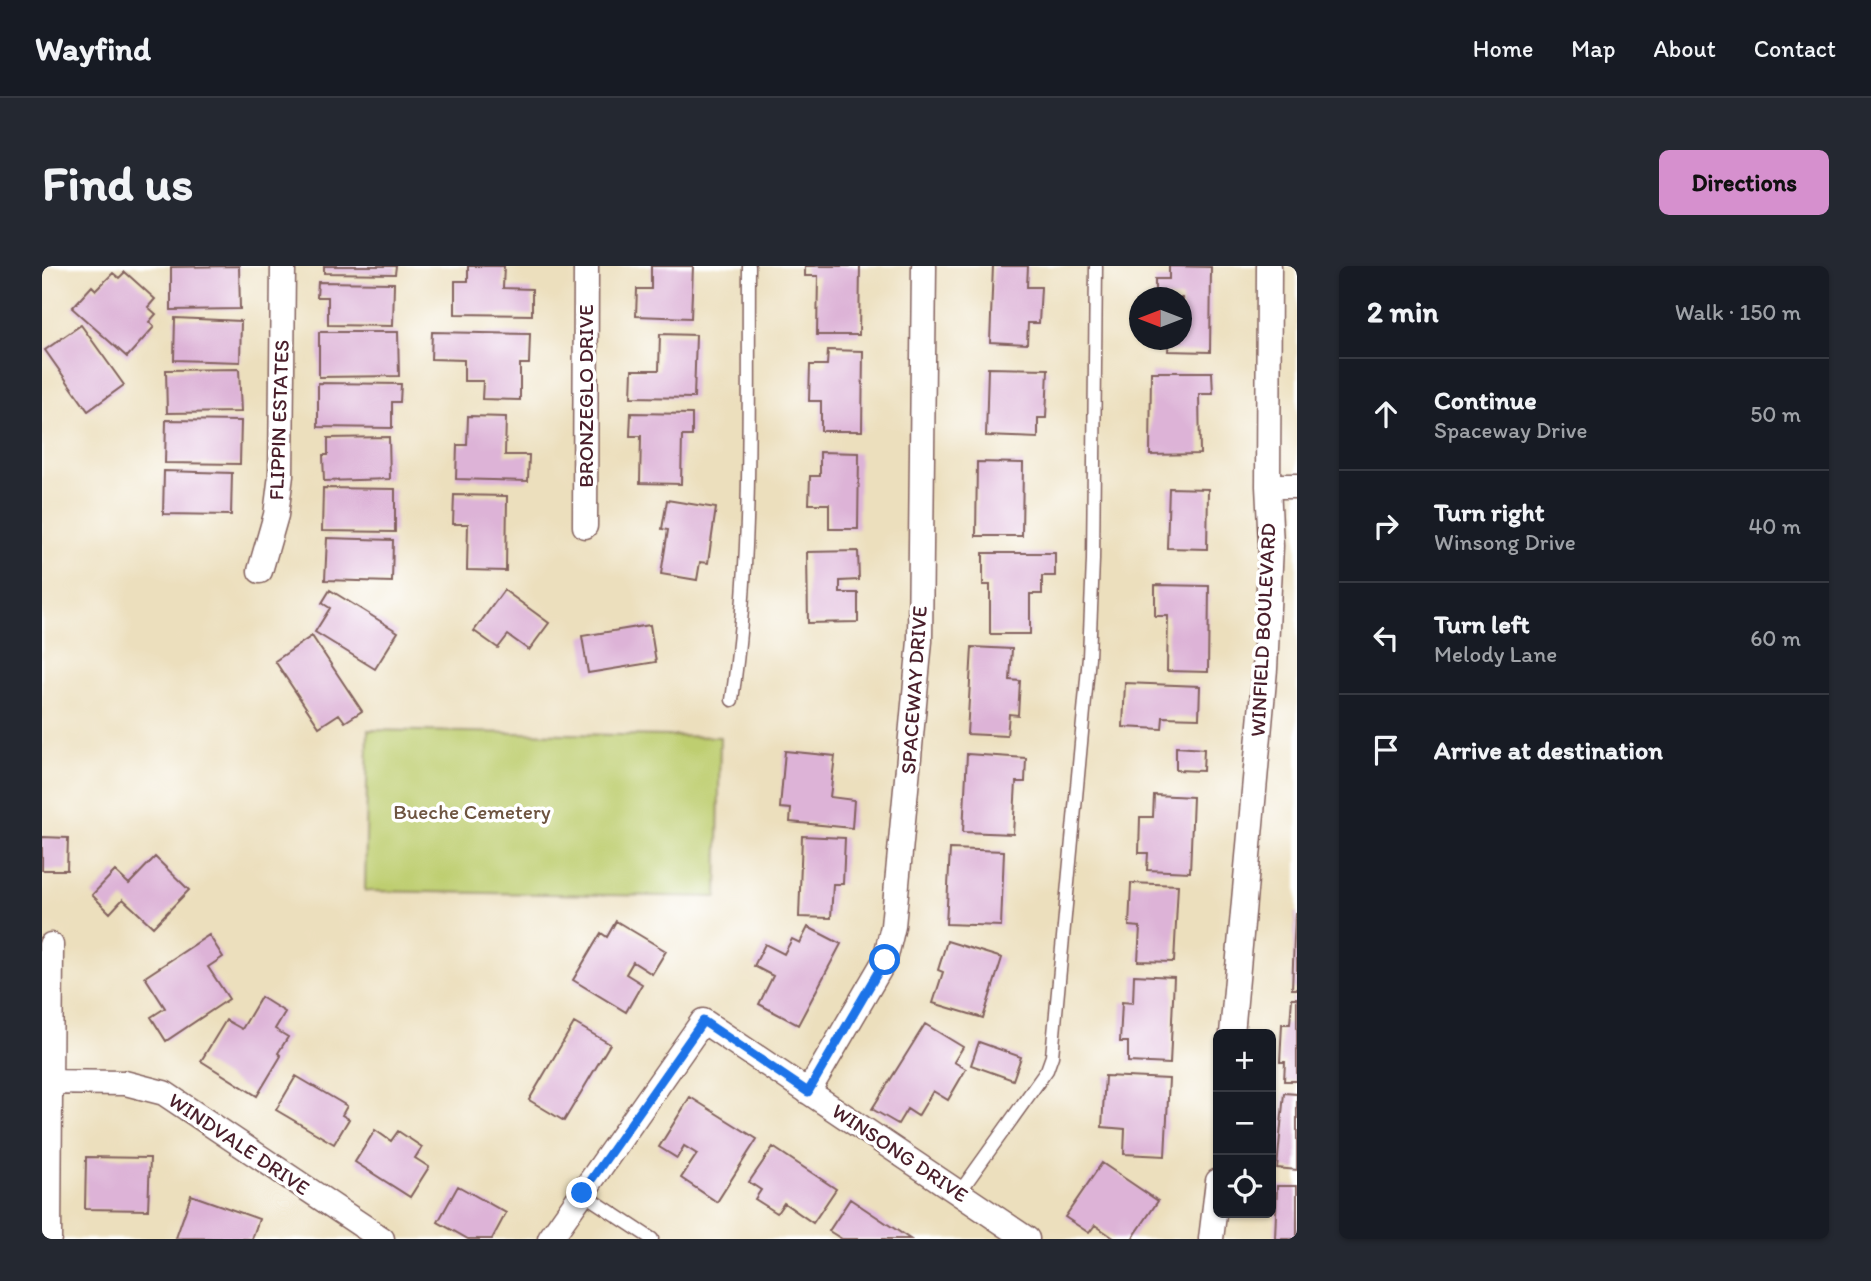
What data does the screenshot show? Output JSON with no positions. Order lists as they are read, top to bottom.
{
  "streets": {
    "street": [
      "BRONZEGLO DRIVE",
      "FLIPPIN ESTATES",
      "WINFIELD BOULEVARD",
      "SPACEWAY DRIVE",
      "WINDVALE DRIVE",
      "WINSONG DRIVE"
    ]
  },
  "crossings": [
    ["SPACEWAY DRIVE", "WINSONG DRIVE"]
  ],
  "parks": ["Bueche Cemetery"],
  "north": "left",
  "page": {
    "header": "Wayfind",
    "nav": [
      "Home",
      "Map",
      "About",
      "Contact"
    ],
    "buttons": "Directions",
    "title": "Find us",
    "heading": ["2 min", "Walk · 150 m"],
    "list": [
      ["Continue", "Spaceway Drive", "50 m"],
      ["Turn right", "Winsong Drive", "40 m"],
      ["Turn left", "Melody Lane", "60 m"],
      "Arrive at destination"
    ],
    "map_buttons": ["+", "−"]
  }
}
